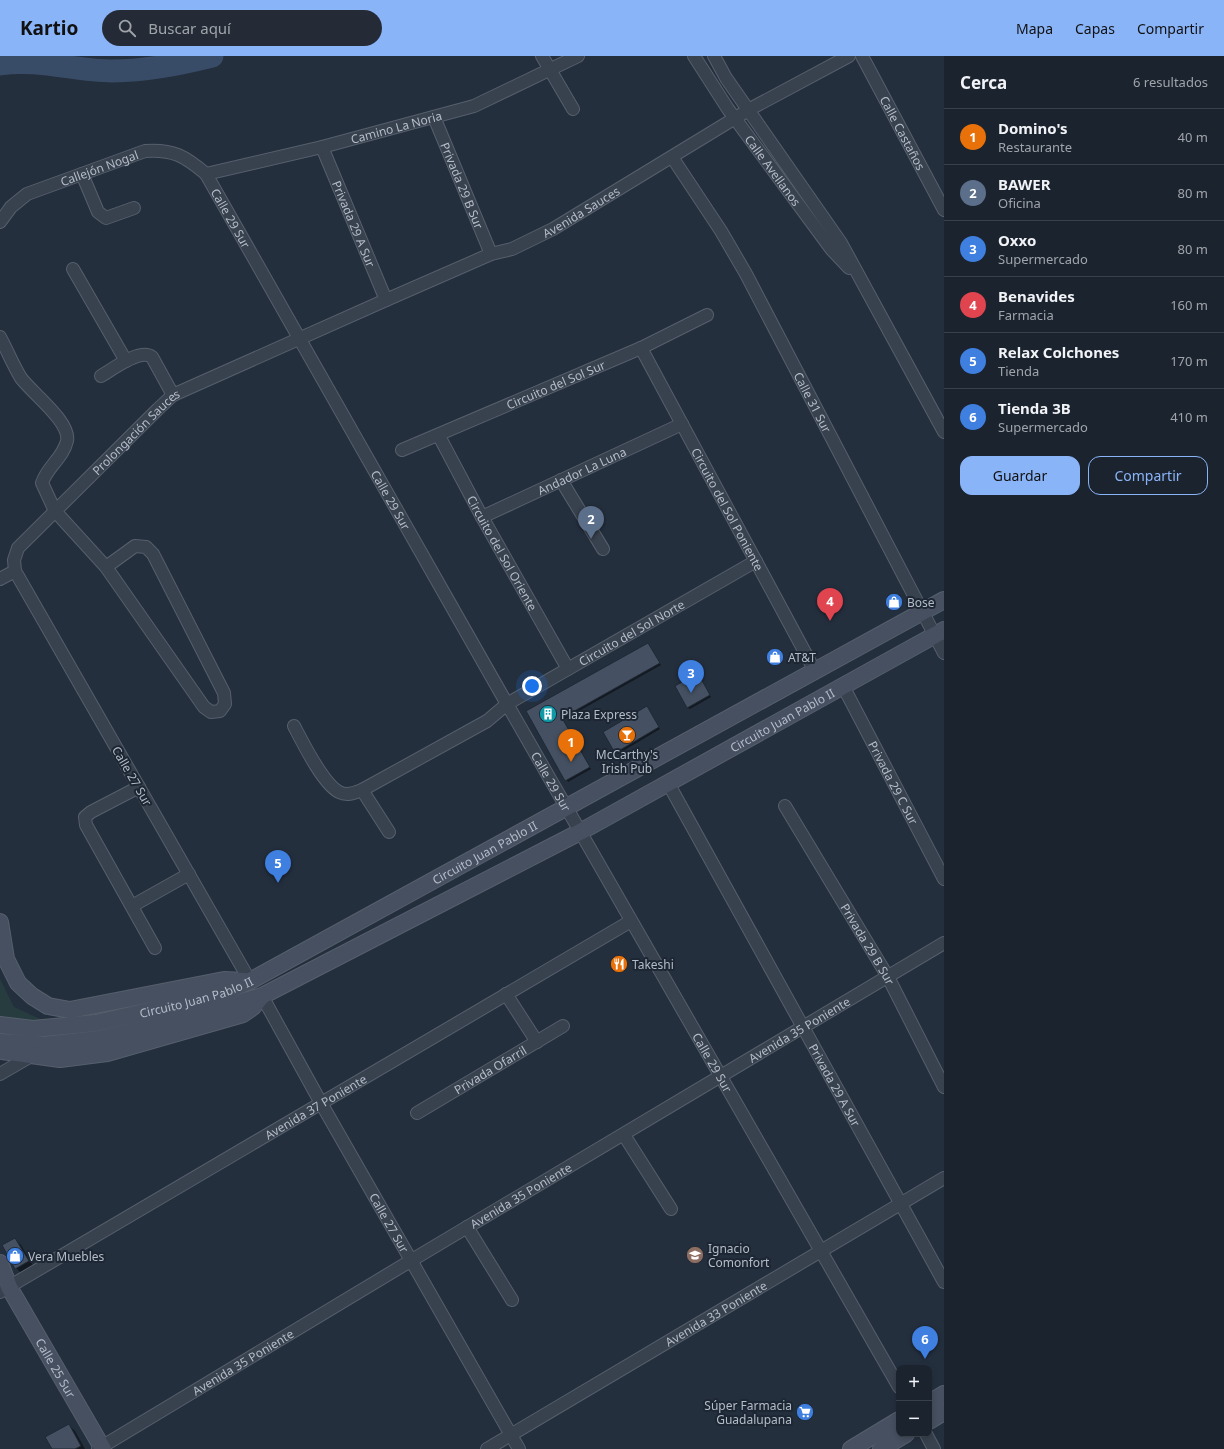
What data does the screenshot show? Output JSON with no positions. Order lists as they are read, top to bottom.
{
  "streets": {
    "main road": ["Circuito Juan Pablo II", "Calle 25 Sur"],
    "street": [
      "Camino La Noria",
      "Calle Castaños",
      "Callejón Nogal",
      "Calle Avellanos",
      "Privada 29 B Sur",
      "Avenida Sauces",
      "Calle 29 Sur",
      "Privada 29 A Sur",
      "Circuito del Sol Sur",
      "Calle 31 Sur",
      "Prolongación Sauces",
      "Andador La Luna",
      "Circuito del Sol Poniente",
      "Circuito del Sol Oriente",
      "Circuito del Sol Norte",
      "Calle 27 Sur",
      "Privada 29 C Sur",
      "Avenida 35 Poniente",
      "Privada Ofarril",
      "Avenida 37 Poniente",
      "Avenida 33 Poniente"
    ]
  },
  "crossings": [
    ["Camino La Noria", "Callejón Nogal"],
    ["Camino La Noria", "Privada 29 B Sur"],
    ["Camino La Noria", "Calle 29 Sur"],
    ["Camino La Noria", "Privada 29 A Sur"],
    ["Callejón Nogal", "Calle 29 Sur"],
    ["Calle Avellanos", "Avenida Sauces"],
    ["Privada 29 B Sur", "Avenida Sauces"],
    ["Privada 29 B Sur", "Avenida 35 Poniente"],
    ["Avenida Sauces", "Calle 29 Sur"],
    ["Avenida Sauces", "Privada 29 A Sur"],
    ["Avenida Sauces", "Calle 31 Sur"],
    ["Avenida Sauces", "Prolongación Sauces"],
    ["Calle 29 Sur", "Prolongación Sauces"],
    ["Calle 29 Sur", "Circuito del Sol Norte"],
    ["Calle 29 Sur", "Circuito Juan Pablo II"],
    ["Calle 29 Sur", "Avenida 35 Poniente"],
    ["Calle 29 Sur", "Avenida 37 Poniente"],
    ["Calle 29 Sur", "Avenida 33 Poniente"],
    ["Privada 29 A Sur", "Circuito Juan Pablo II"],
    ["Privada 29 A Sur", "Avenida 35 Poniente"],
    ["Privada 29 A Sur", "Avenida 33 Poniente"],
    ["Circuito del Sol Sur", "Circuito del Sol Poniente"],
    ["Circuito del Sol Sur", "Circuito del Sol Oriente"],
    ["Calle 31 Sur", "Circuito Juan Pablo II"],
    ["Prolongación Sauces", "Calle 27 Sur"],
    ["Andador La Luna", "Circuito del Sol Poniente"],
    ["Andador La Luna", "Circuito del Sol Oriente"],
    ["Circuito del Sol Poniente", "Circuito del Sol Norte"],
    ["Circuito del Sol Poniente", "Circuito Juan Pablo II"],
    ["Circuito del Sol Oriente", "Circuito del Sol Norte"],
    ["Circuito Juan Pablo II", "Calle 27 Sur"],
    ["Circuito Juan Pablo II", "Privada 29 C Sur"],
    ["Calle 27 Sur", "Avenida 35 Poniente"],
    ["Calle 27 Sur", "Avenida 37 Poniente"],
    ["Calle 27 Sur", "Avenida 33 Poniente"],
    ["Avenida 35 Poniente", "Calle 25 Sur"],
    ["Avenida 37 Poniente", "Calle 25 Sur"]
  ],
  "places": {
    "shop": ["Bose", "AT&T", "Vera Muebles"],
    "building": ["Plaza Express"],
    "bar": ["McCarthy's Irish Pub"],
    "restaurant": ["Takeshi"],
    "school or university": ["Ignacio Comonfort"],
    "supermarket": ["Súper Farmacia Guadalupana"]
  },
  "page": {
    "header": "Kartio",
    "search": "Buscar aquí",
    "nav": ["Mapa", "Capas", "Compartir"],
    "heading": ["Cerca", "6 resultados"],
    "list": [
      {
        "mark": "1",
        "name": "Domino's",
        "note": "Restaurante",
        "value": "40 m"
      },
      {
        "mark": "2",
        "name": "BAWER",
        "note": "Oficina",
        "value": "80 m"
      },
      {
        "mark": "3",
        "name": "Oxxo",
        "note": "Supermercado",
        "value": "80 m"
      },
      {
        "mark": "4",
        "name": "Benavides",
        "note": "Farmacia",
        "value": "160 m"
      },
      {
        "mark": "5",
        "name": "Relax Colchones",
        "note": "Tienda",
        "value": "170 m"
      },
      {
        "mark": "6",
        "name": "Tienda 3B",
        "note": "Supermercado",
        "value": "410 m"
      }
    ],
    "buttons": ["Guardar", "Compartir"],
    "pins": [
      "2",
      "4",
      "3",
      "1",
      "5",
      "6"
    ],
    "map_buttons": ["+", "−"]
  }
}
